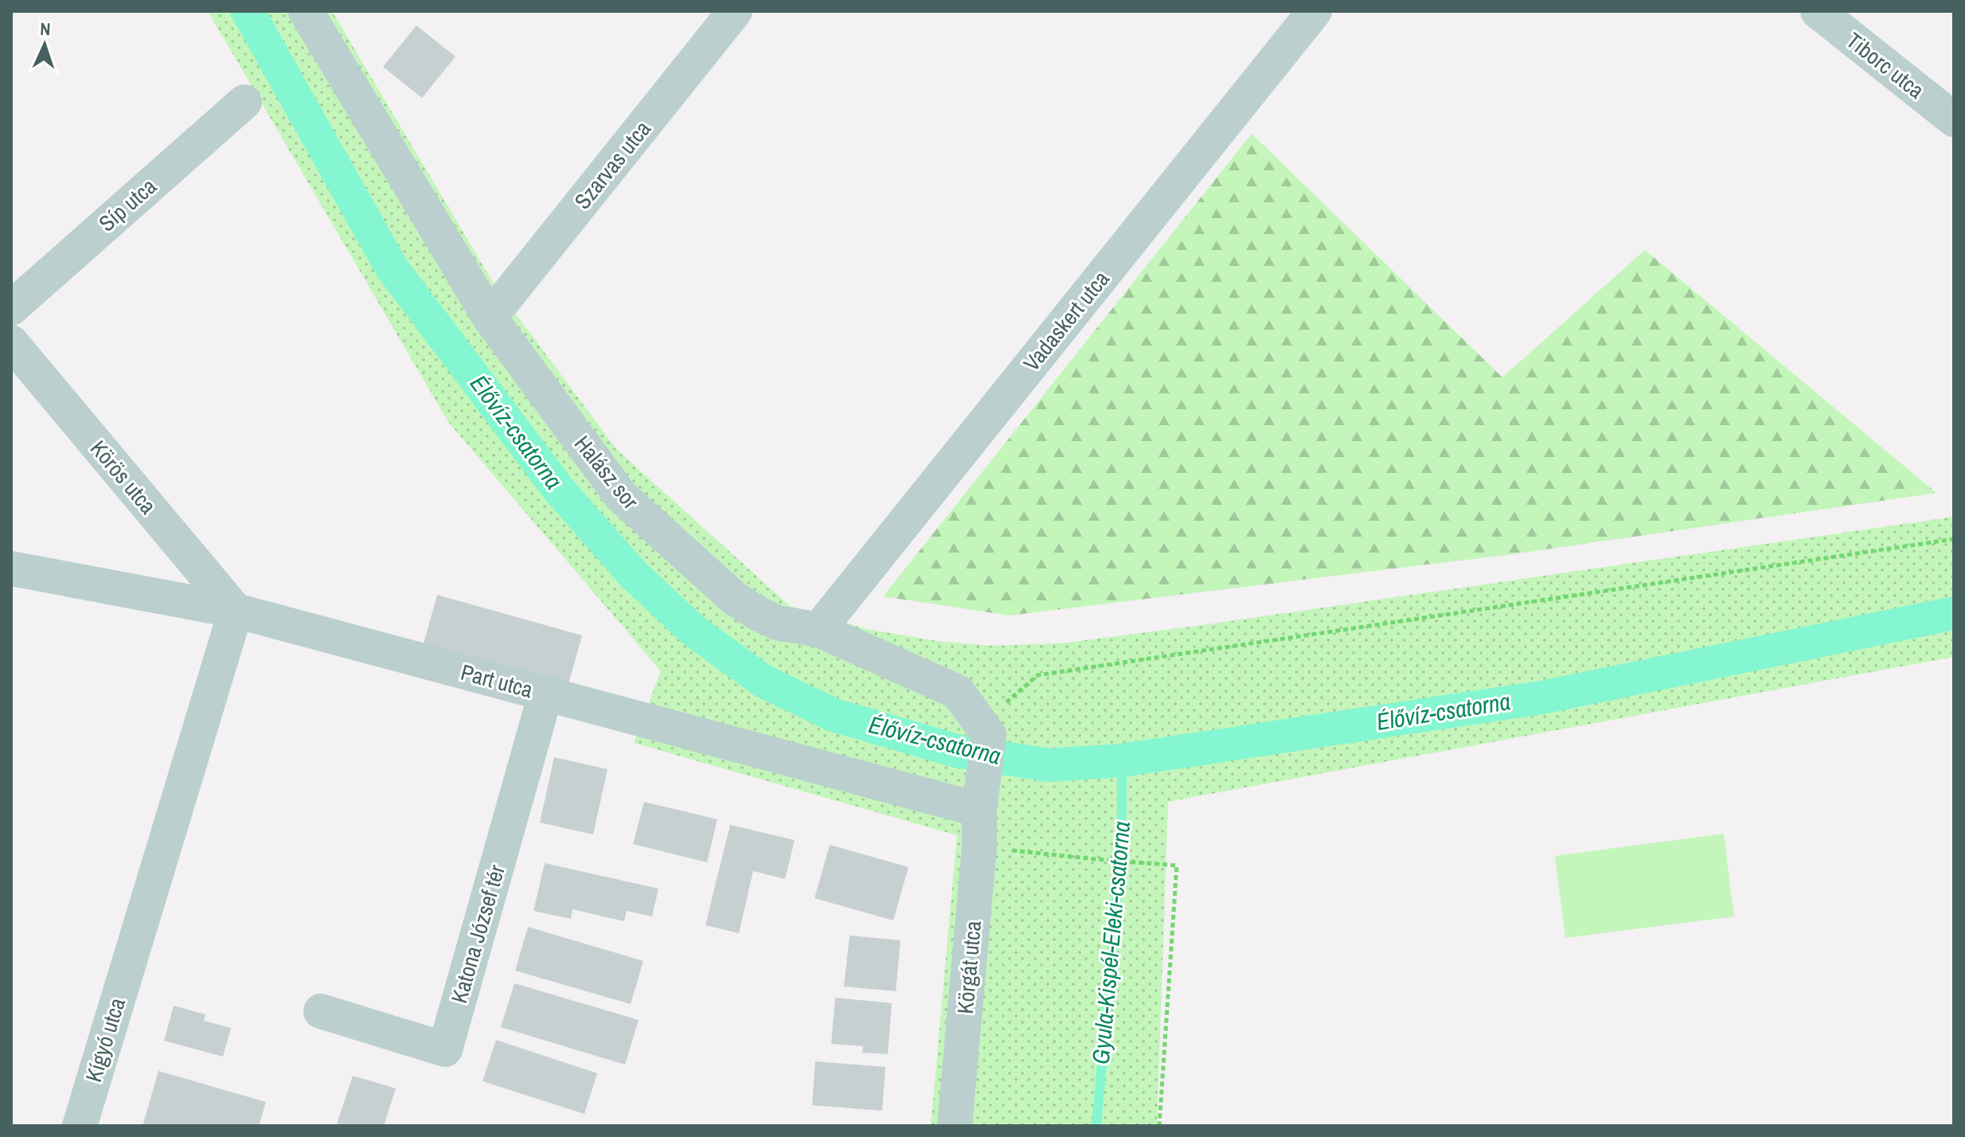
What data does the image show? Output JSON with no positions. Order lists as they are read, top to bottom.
{
  "streets": {
    "street": [
      "Tiborc utca",
      "Szarvas utca",
      "Síp utca",
      "Vadaskert utca",
      "Halász sor",
      "Körös utca",
      "Part utca",
      "Katona József tér",
      "Körgát utca",
      "Kígyó utca"
    ]
  },
  "crossings": [
    ["Szarvas utca", "Halász sor"],
    ["Vadaskert utca", "Halász sor"],
    ["Körös utca", "Part utca"],
    ["Körös utca", "Kígyó utca"],
    ["Part utca", "Katona József tér"],
    ["Part utca", "Körgát utca"],
    ["Part utca", "Kígyó utca"]
  ],
  "water": ["Élővíz-csatorna", "Gyula-Kispél-Eleki-csatorna"],
  "north": "top"
}
